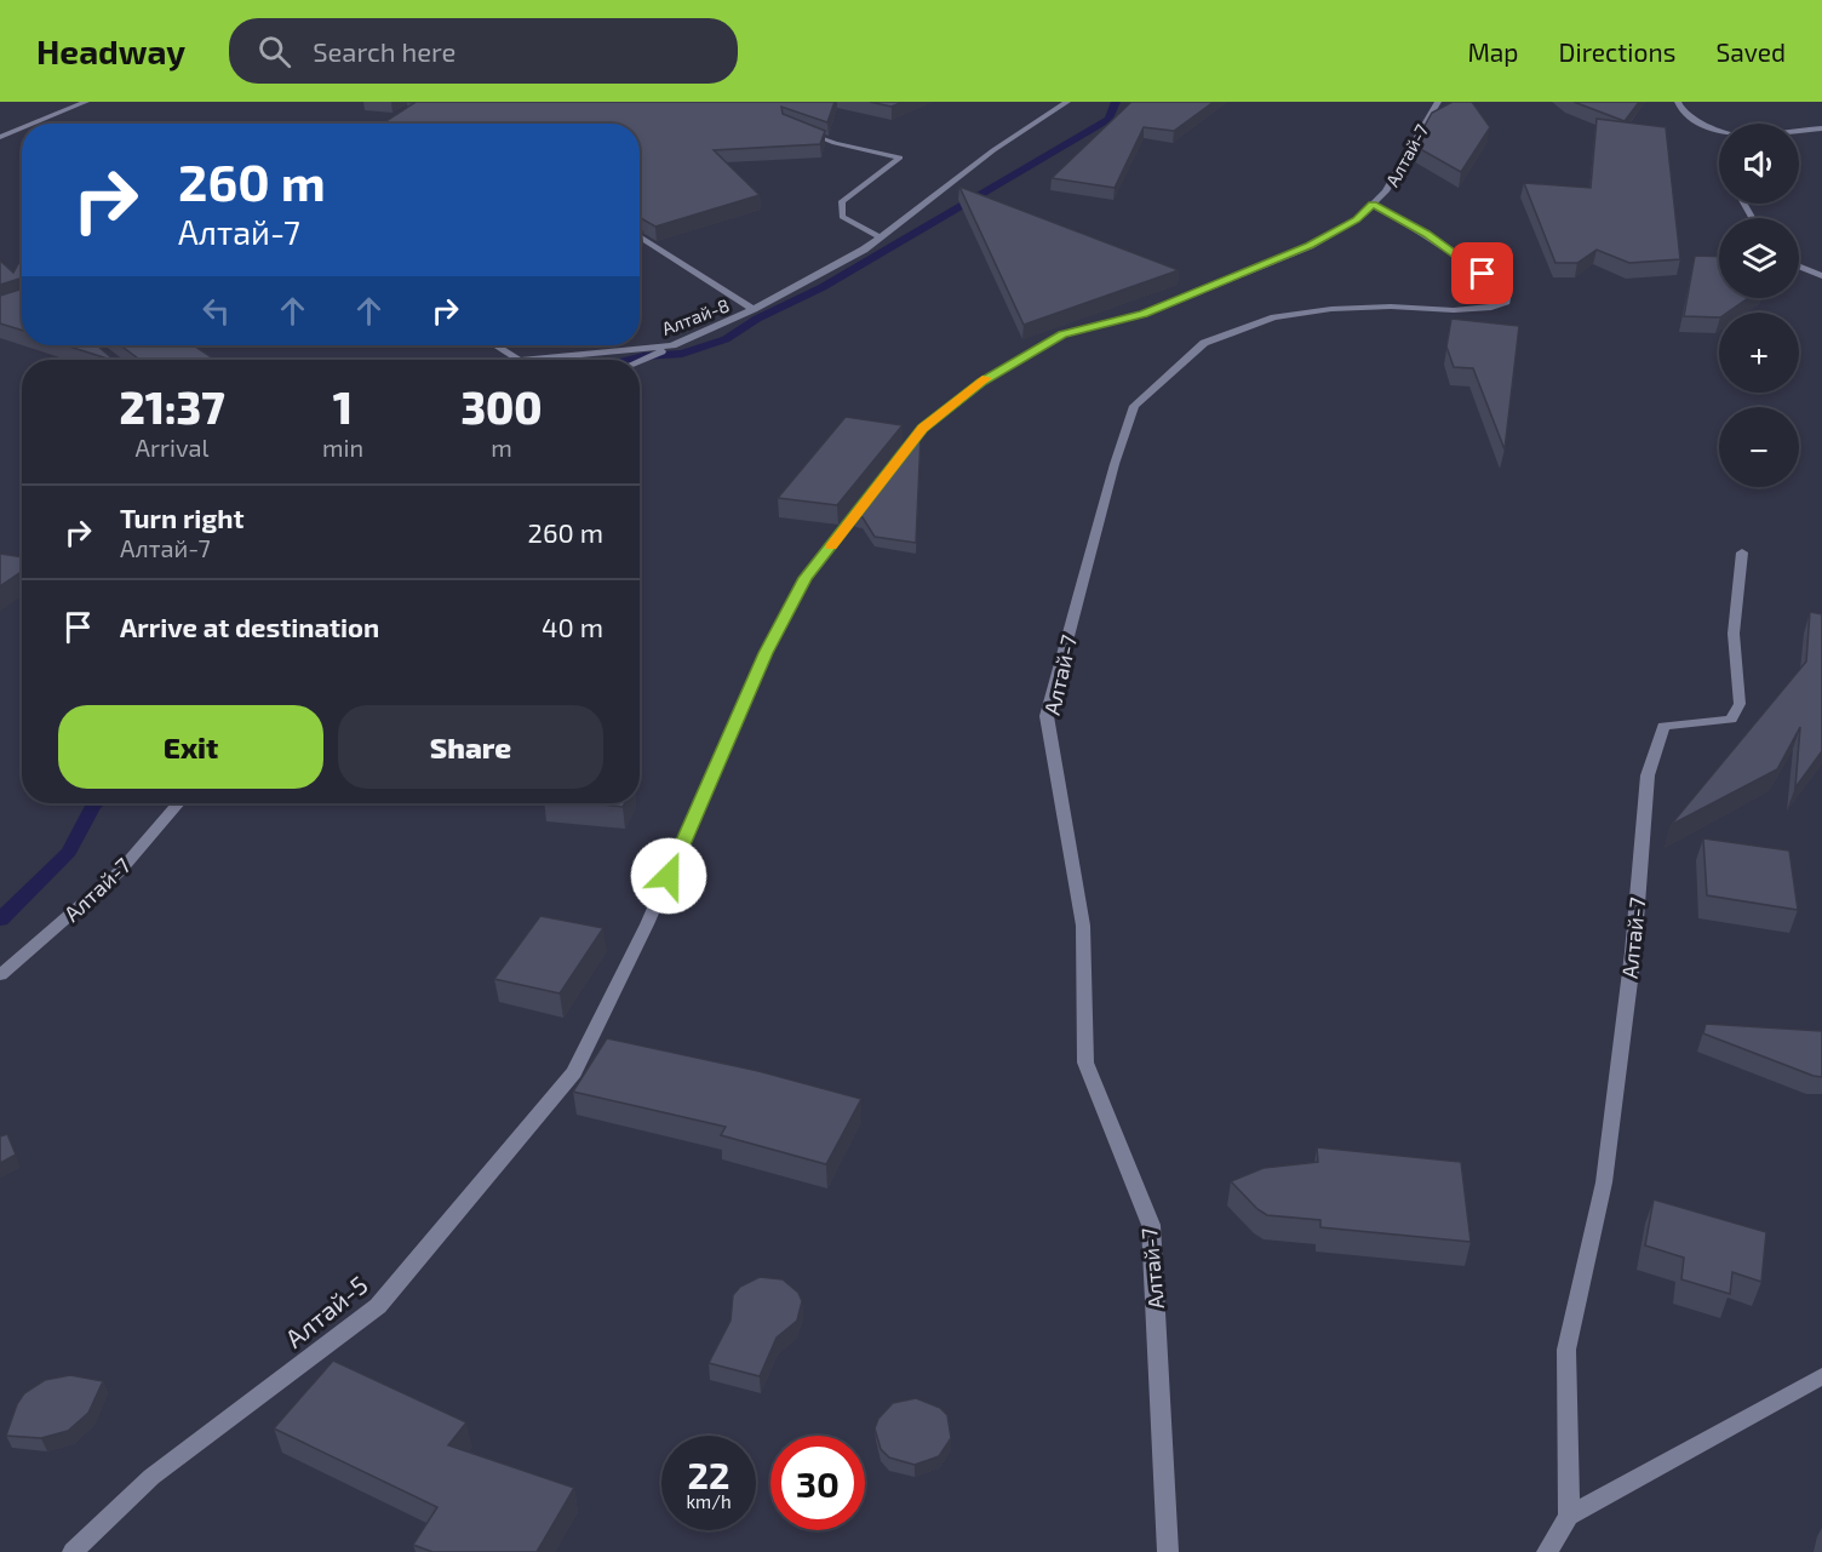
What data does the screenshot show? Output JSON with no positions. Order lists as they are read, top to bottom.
{
  "streets": {
    "street": ["Алтай-7", "Алтай-8", "Алтай-5"]
  },
  "crossings": [
    ["Алтай-7", "Алтай-5"]
  ],
  "page": {
    "header": "Headway",
    "search": "Search here",
    "nav": ["Map", "Directions", "Saved"],
    "map_buttons": ["+", "−"],
    "turn": ["260 m", "Алтай-7"],
    "eta": [
      "21:37",
      "Arrival",
      "1",
      "min",
      "300",
      "m"
    ],
    "list": [
      {
        "name": "Turn right",
        "note": "Алтай-7",
        "value": "260 m"
      },
      {
        "name": "Arrive at destination",
        "value": "40 m"
      }
    ],
    "buttons": ["Exit", "Share"],
    "speed": "22 km/h",
    "limit": "30"
  }
}
